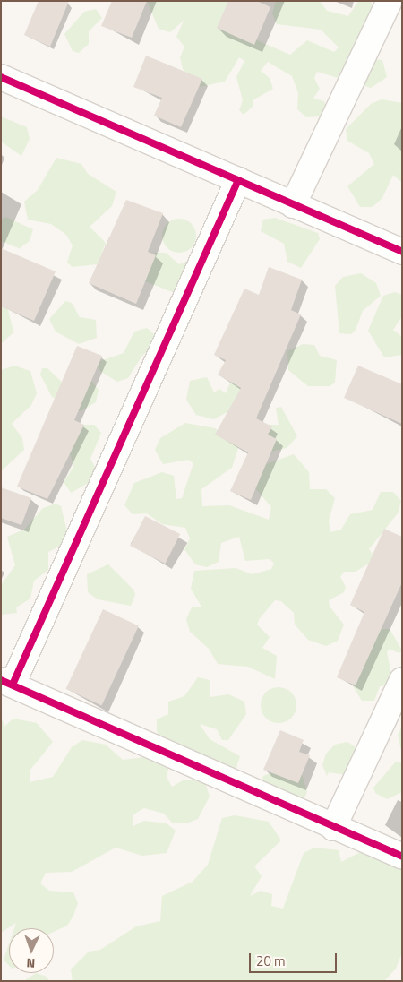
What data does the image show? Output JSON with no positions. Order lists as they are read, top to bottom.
{
  "scale_bar": "20 m",
  "north": "bottom"
}
